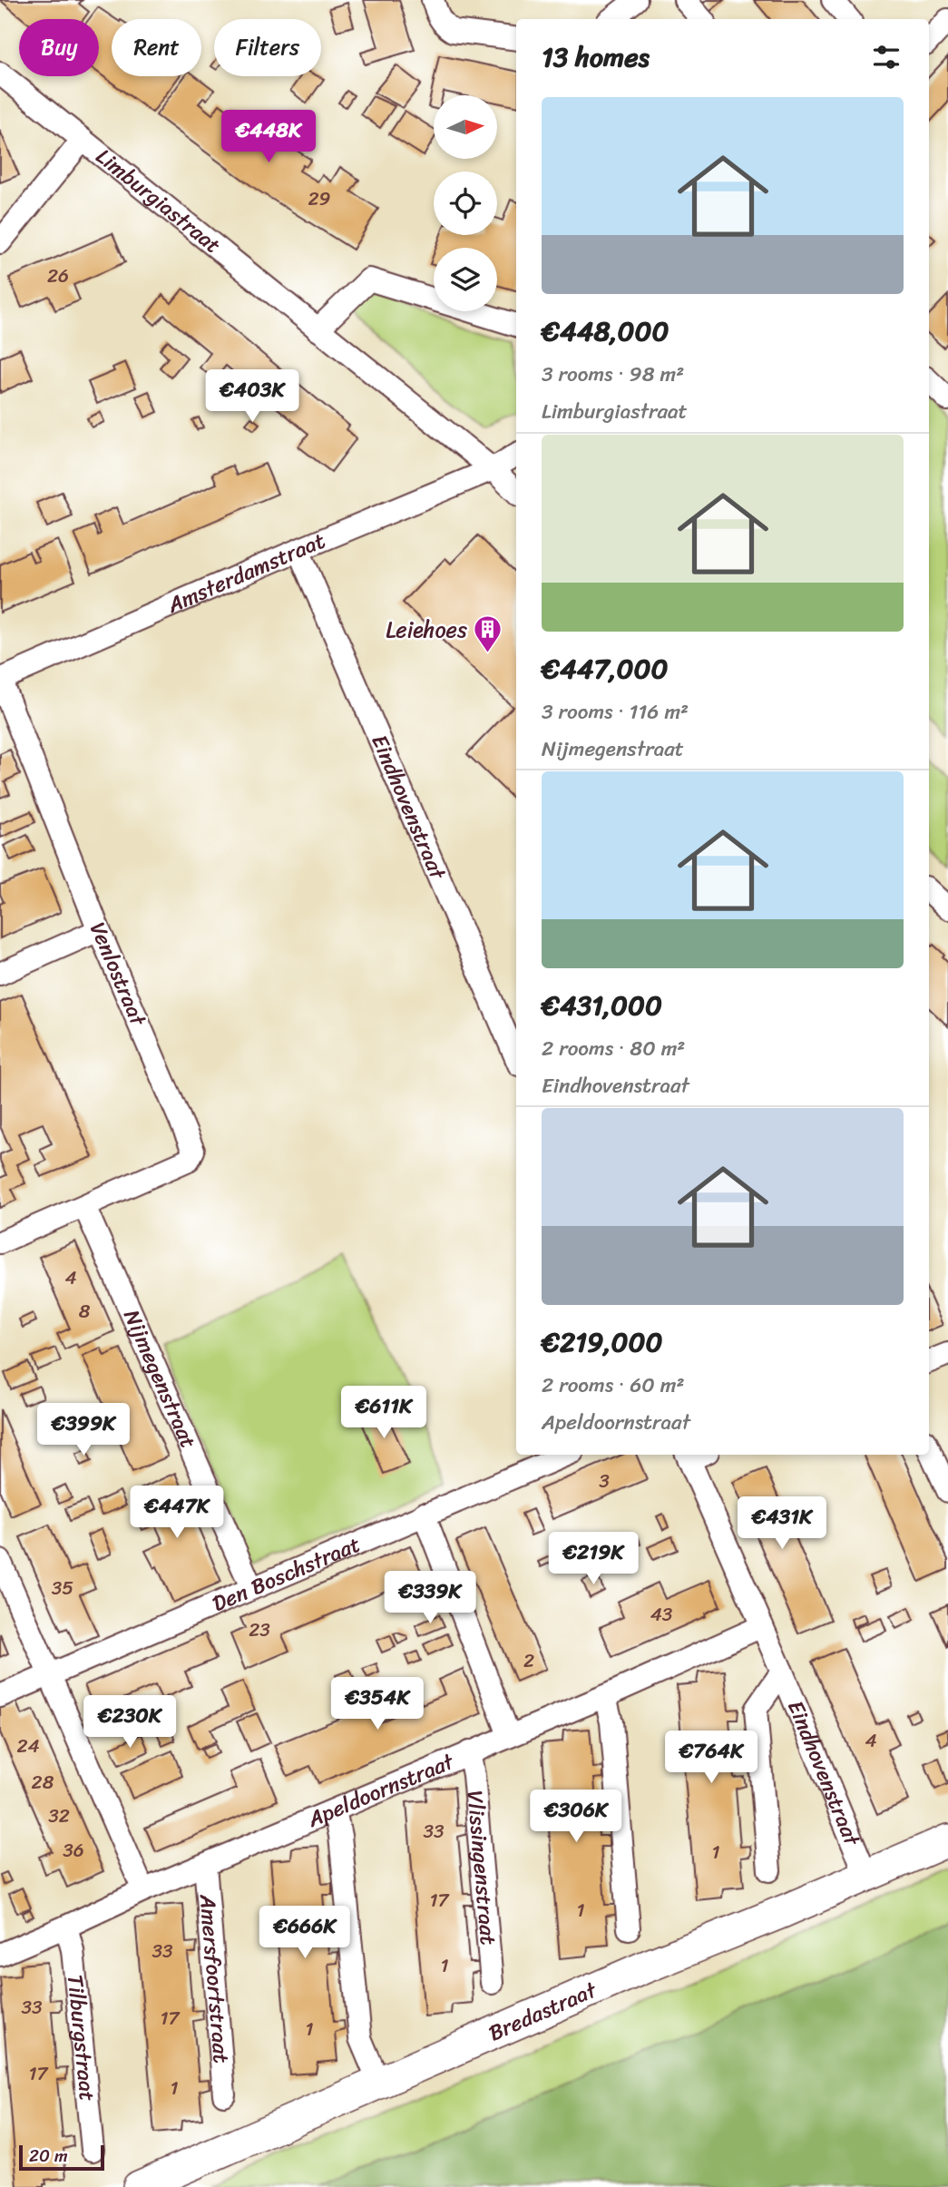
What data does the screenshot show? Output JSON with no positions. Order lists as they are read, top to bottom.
{
  "streets": {
    "street": [
      "Limburgiastraat",
      "Amsterdamstraat",
      "Eindhovenstraat",
      "Venlostraat",
      "Nijmegenstraat",
      "Den Boschstraat",
      "Apeldoornstraat",
      "Vlissingenstraat",
      "Amersfoortstraat",
      "Bredastraat",
      "Tilburgstraat"
    ]
  },
  "crossings": [
    ["Limburgiastraat", "Amsterdamstraat"],
    ["Amsterdamstraat", "Eindhovenstraat"],
    ["Amsterdamstraat", "Venlostraat"],
    ["Eindhovenstraat", "Apeldoornstraat"],
    ["Eindhovenstraat", "Bredastraat"],
    ["Venlostraat", "Nijmegenstraat"],
    ["Nijmegenstraat", "Den Boschstraat"],
    ["Apeldoornstraat", "Vlissingenstraat"],
    ["Apeldoornstraat", "Amersfoortstraat"],
    ["Apeldoornstraat", "Tilburgstraat"]
  ],
  "places": {
    "building": ["Leiehoes"]
  },
  "house_numbers": [
    "29",
    "26",
    "4",
    "8",
    "3",
    "35",
    "43",
    "23",
    "2",
    "4",
    "24",
    "28",
    "32",
    "33",
    "36",
    "1",
    "17",
    "1",
    "33",
    "1",
    "33",
    "17",
    "1",
    "17",
    "1"
  ],
  "scale_bar": "20 m",
  "north": "right",
  "page": {
    "chip": ["Buy", "Rent", "Filters"],
    "heading": "13 homes",
    "list": [
      {
        "name": "€448,000",
        "note": "3 rooms · 98 m² · Limburgiastraat"
      },
      {
        "name": "€447,000",
        "note": "3 rooms · 116 m² · Nijmegenstraat"
      },
      {
        "name": "€431,000",
        "note": "2 rooms · 80 m² · Eindhovenstraat"
      },
      {
        "name": "€219,000",
        "note": "2 rooms · 60 m² · Apeldoornstraat"
      }
    ],
    "price": [
      "€448K",
      "€403K",
      "€611K",
      "€399K",
      "€447K",
      "€431K",
      "€219K",
      "€339K",
      "€354K",
      "€230K",
      "€764K",
      "€306K",
      "€666K"
    ],
    "scale": "20 m"
  }
}
